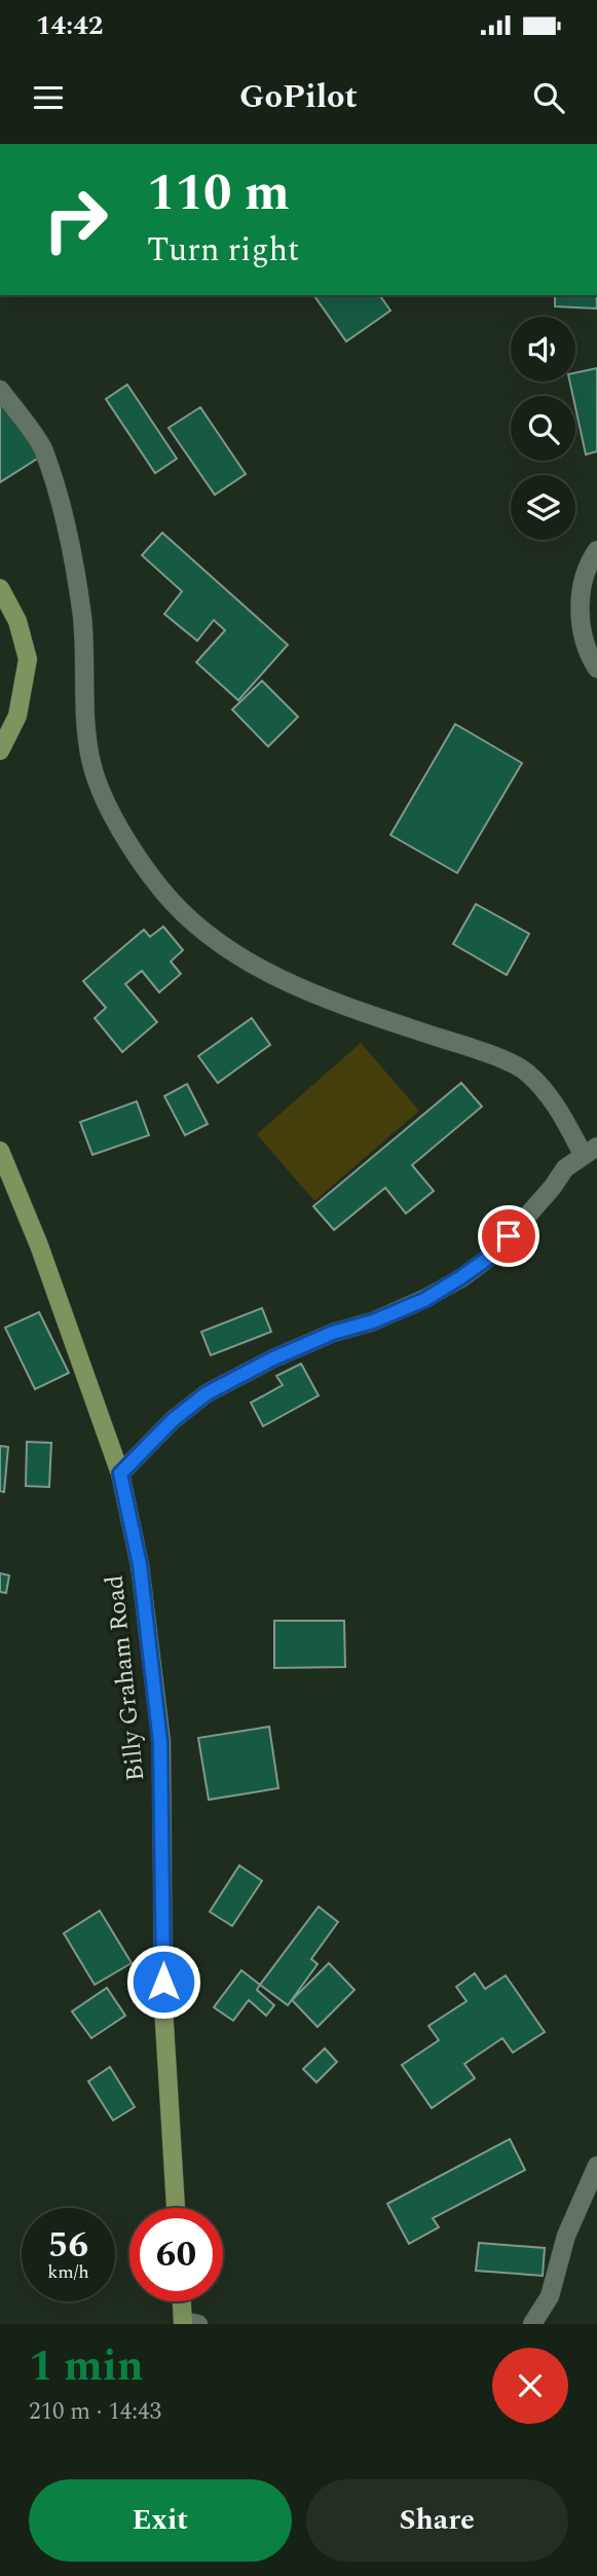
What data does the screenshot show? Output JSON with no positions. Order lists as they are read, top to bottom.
{
  "streets": {
    "main road": ["Billy Graham Road"]
  },
  "page": {
    "status": "14:42",
    "header": "GoPilot",
    "turn": ["110 m", "Turn right"],
    "speed": "56 km/h",
    "limit": "60",
    "heading": ["1 min", "210 m · 14:43"],
    "buttons": ["Exit", "Share"]
  }
}
